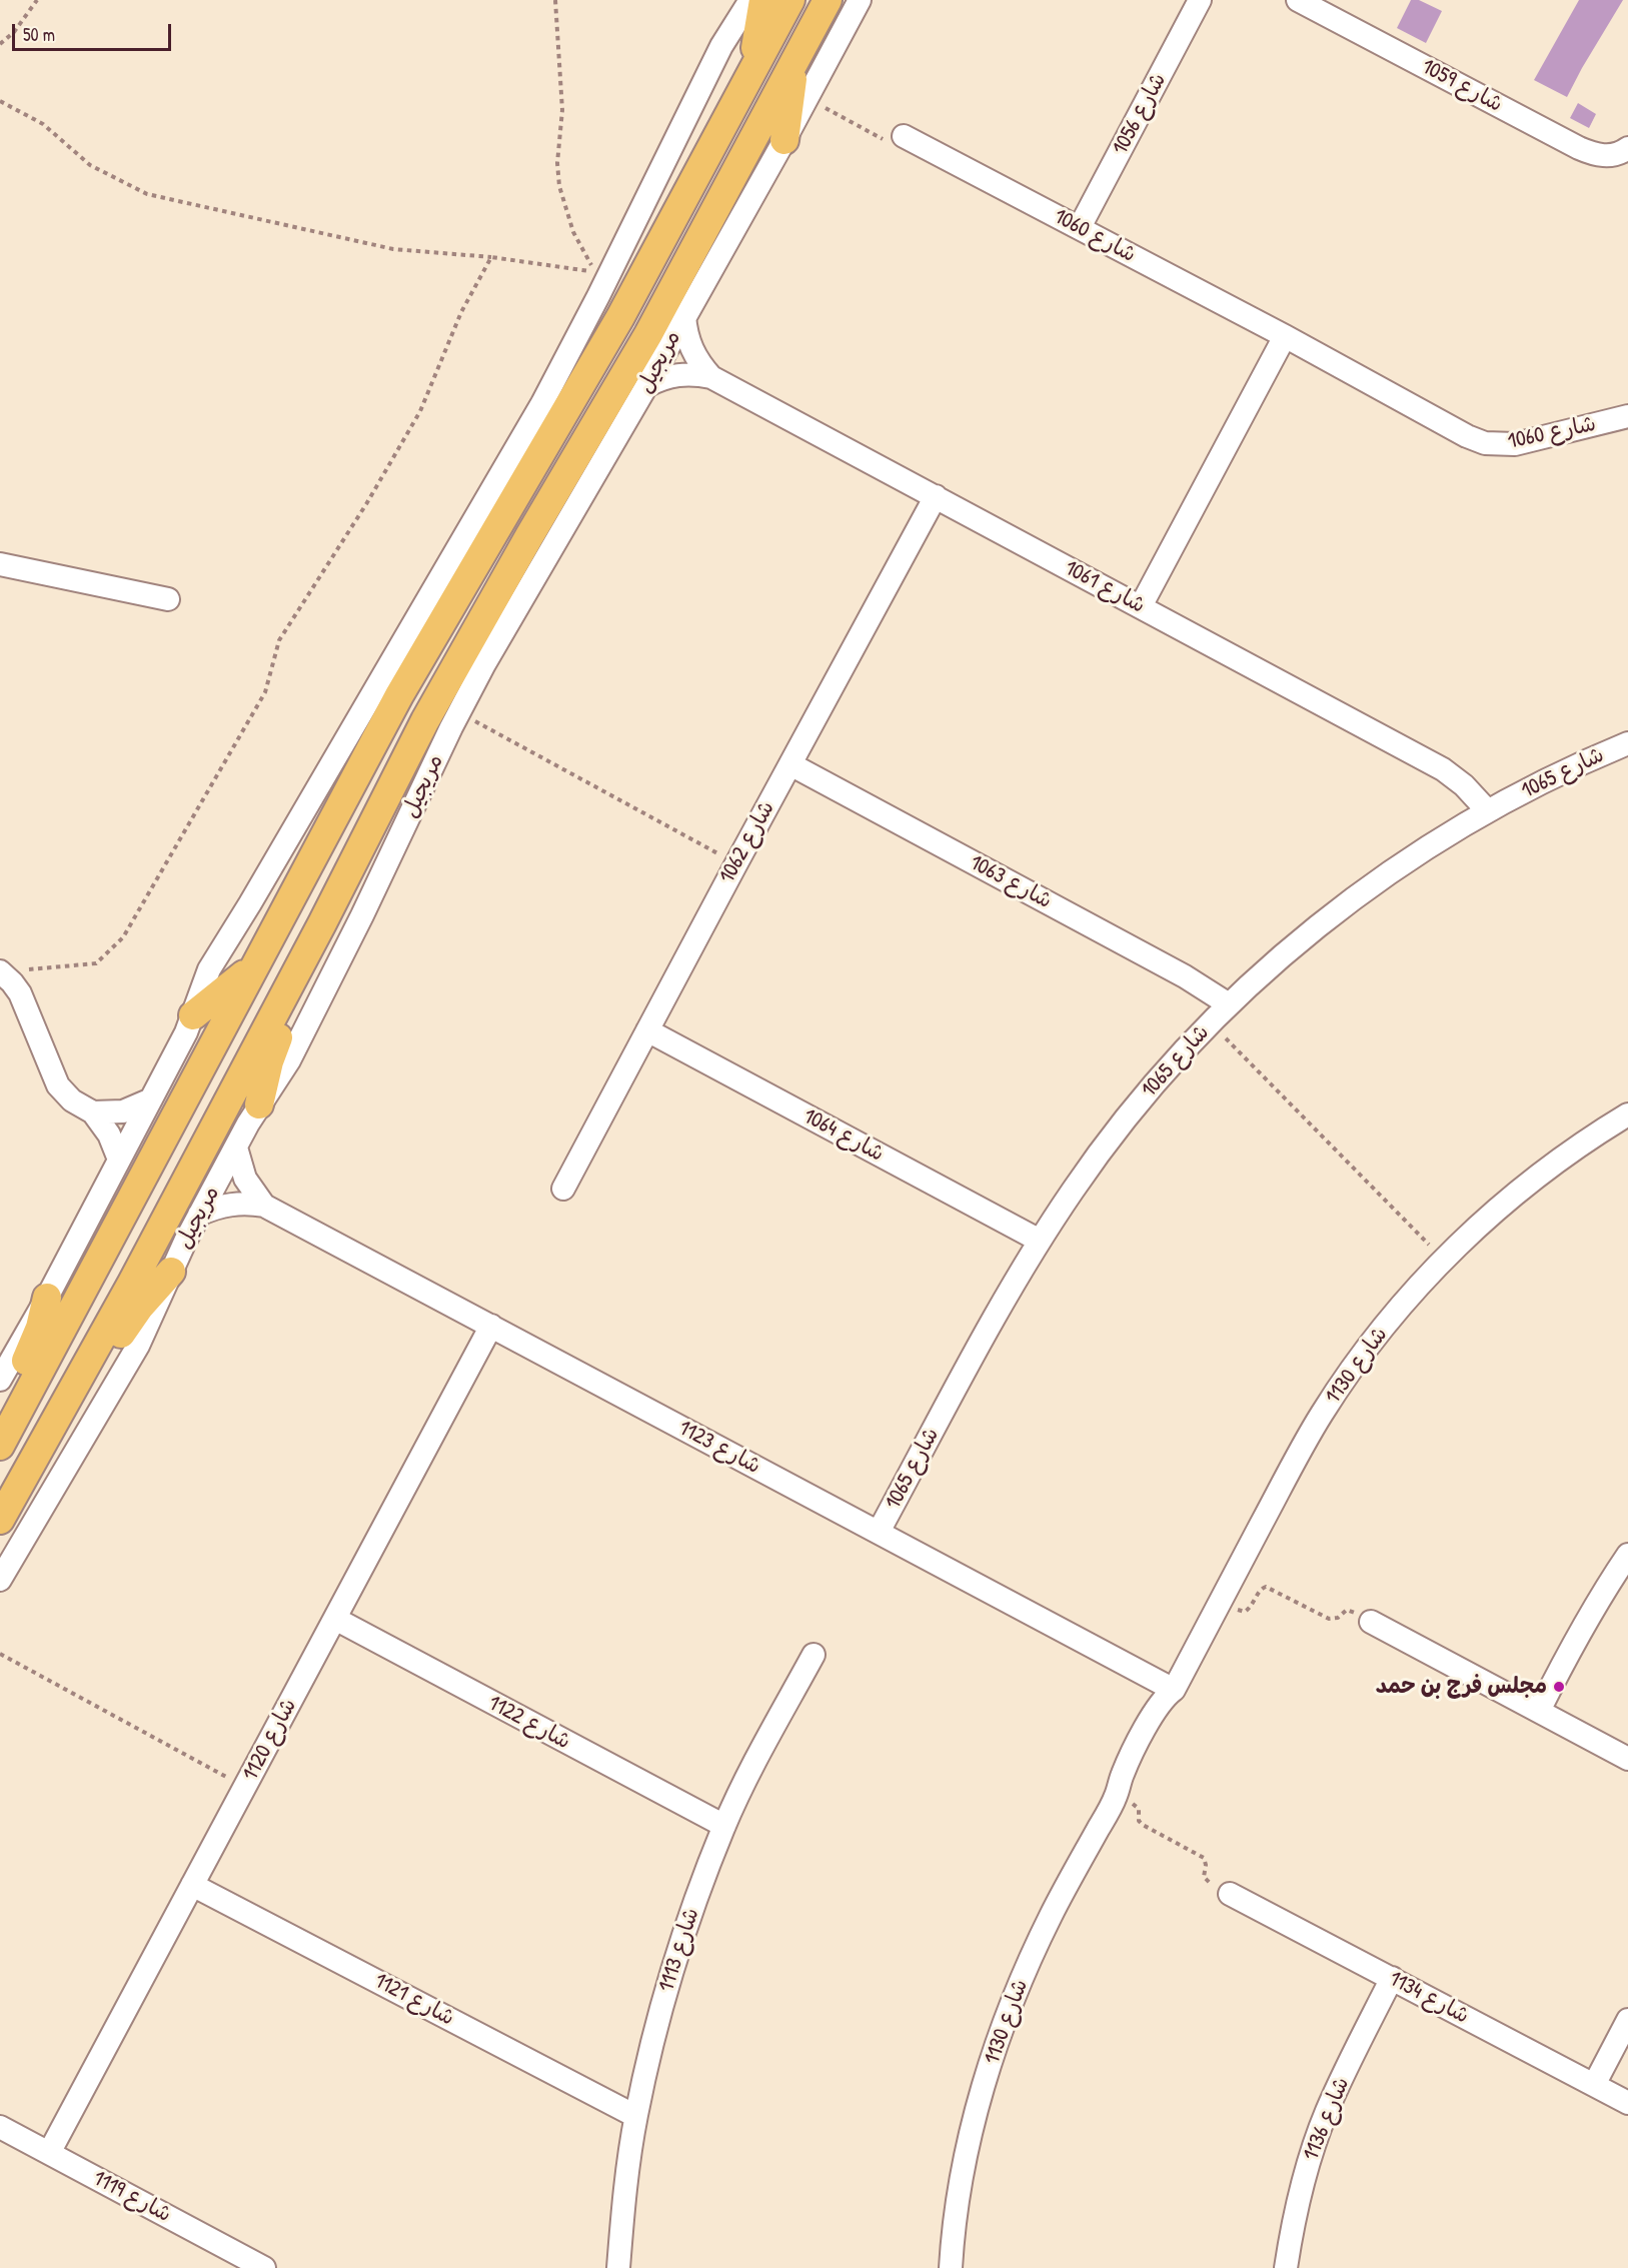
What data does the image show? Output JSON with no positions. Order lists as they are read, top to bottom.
{
  "streets": {
    "main road": ["مريجيل"],
    "street": [
      "شارع 1059",
      "شارع 1056",
      "شارع 1060",
      "شارع 1061",
      "شارع 1065",
      "شارع 1062",
      "شارع 1063",
      "شارع 1064",
      "شارع 1130",
      "شارع 1123",
      "شارع 1122",
      "شارع 1120",
      "شارع 1113",
      "شارع 1134",
      "شارع 1121",
      "شارع 1136",
      "شارع 1119"
    ]
  },
  "crossings": [
    ["شارع 1056", "شارع 1060"],
    ["مريجيل", "شارع 1061"],
    ["مريجيل", "شارع 1123"],
    ["شارع 1061", "شارع 1065"],
    ["شارع 1061", "شارع 1062"],
    ["شارع 1065", "شارع 1063"],
    ["شارع 1065", "شارع 1064"],
    ["شارع 1065", "شارع 1123"],
    ["شارع 1062", "شارع 1063"],
    ["شارع 1062", "شارع 1064"],
    ["شارع 1130", "شارع 1123"],
    ["شارع 1123", "شارع 1120"],
    ["شارع 1122", "شارع 1120"],
    ["شارع 1122", "شارع 1113"],
    ["شارع 1120", "شارع 1121"],
    ["شارع 1120", "شارع 1119"],
    ["شارع 1113", "شارع 1121"],
    ["شارع 1134", "شارع 1136"]
  ],
  "places": ["مجلس فرج بن حمد"],
  "scale_bar": "50 m"
}
